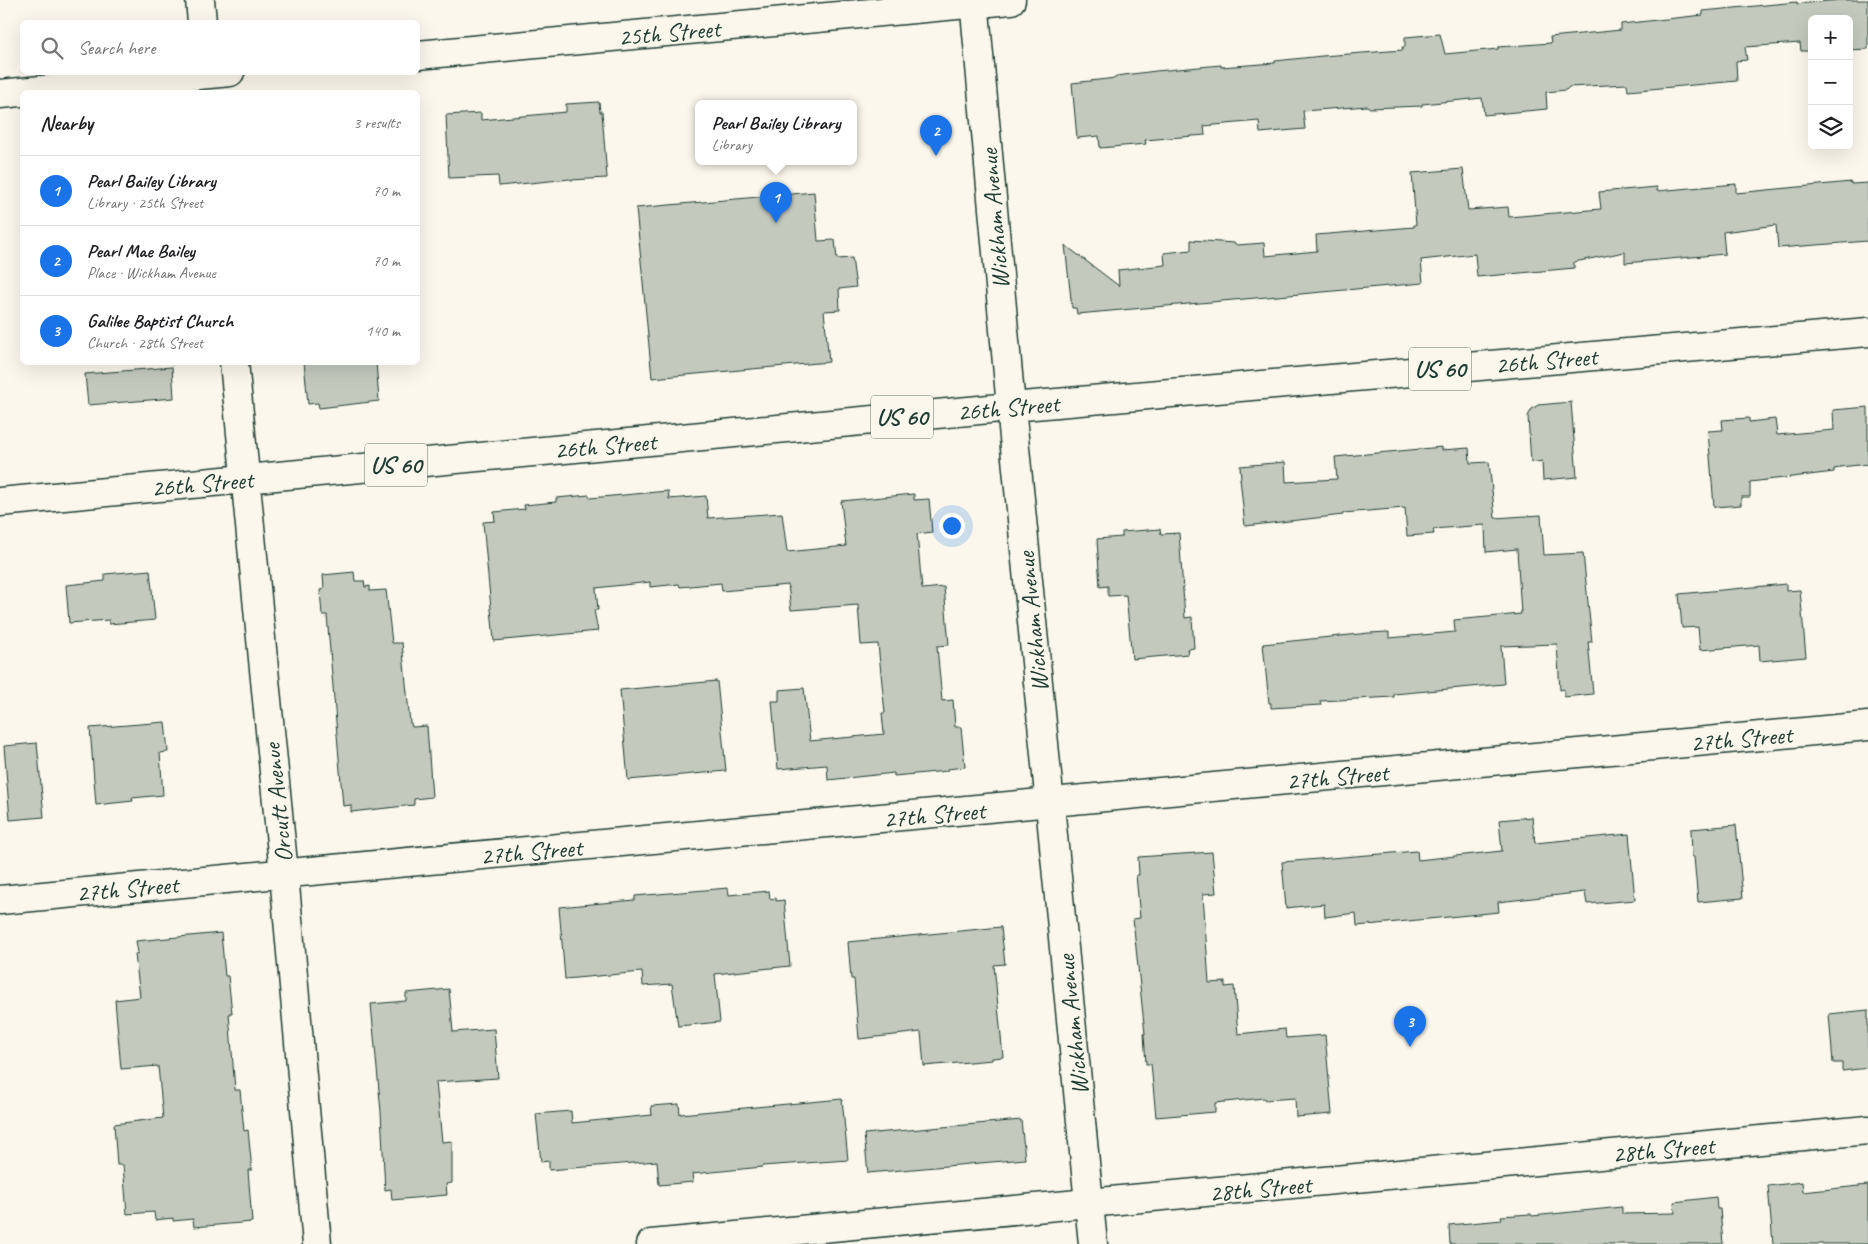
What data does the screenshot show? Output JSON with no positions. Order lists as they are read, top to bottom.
{
  "streets": {
    "main road": [
      "25th Street",
      "Wickham Avenue",
      "26th Street",
      "US 60",
      "27th Street",
      "Orcutt Avenue",
      "28th Street"
    ]
  },
  "crossings": [
    ["25th Street", "Wickham Avenue"],
    ["Wickham Avenue", "26th Street"],
    ["Wickham Avenue", "27th Street"],
    ["Wickham Avenue", "28th Street"],
    ["26th Street", "Orcutt Avenue"],
    ["27th Street", "Orcutt Avenue"]
  ],
  "page": {
    "map_buttons": ["+", "−"],
    "search": "Search here",
    "heading": ["Nearby", "3 results"],
    "popup": ["Pearl Bailey Library", "Library"],
    "pins": ["2", "1", "3"],
    "list": [
      {
        "mark": "1",
        "name": "Pearl Bailey Library",
        "note": "Library · 25th Street",
        "value": "70 m"
      },
      {
        "mark": "2",
        "name": "Pearl Mae Bailey",
        "note": "Place · Wickham Avenue",
        "value": "70 m"
      },
      {
        "mark": "3",
        "name": "Galilee Baptist Church",
        "note": "Church · 28th Street",
        "value": "140 m"
      }
    ]
  }
}
